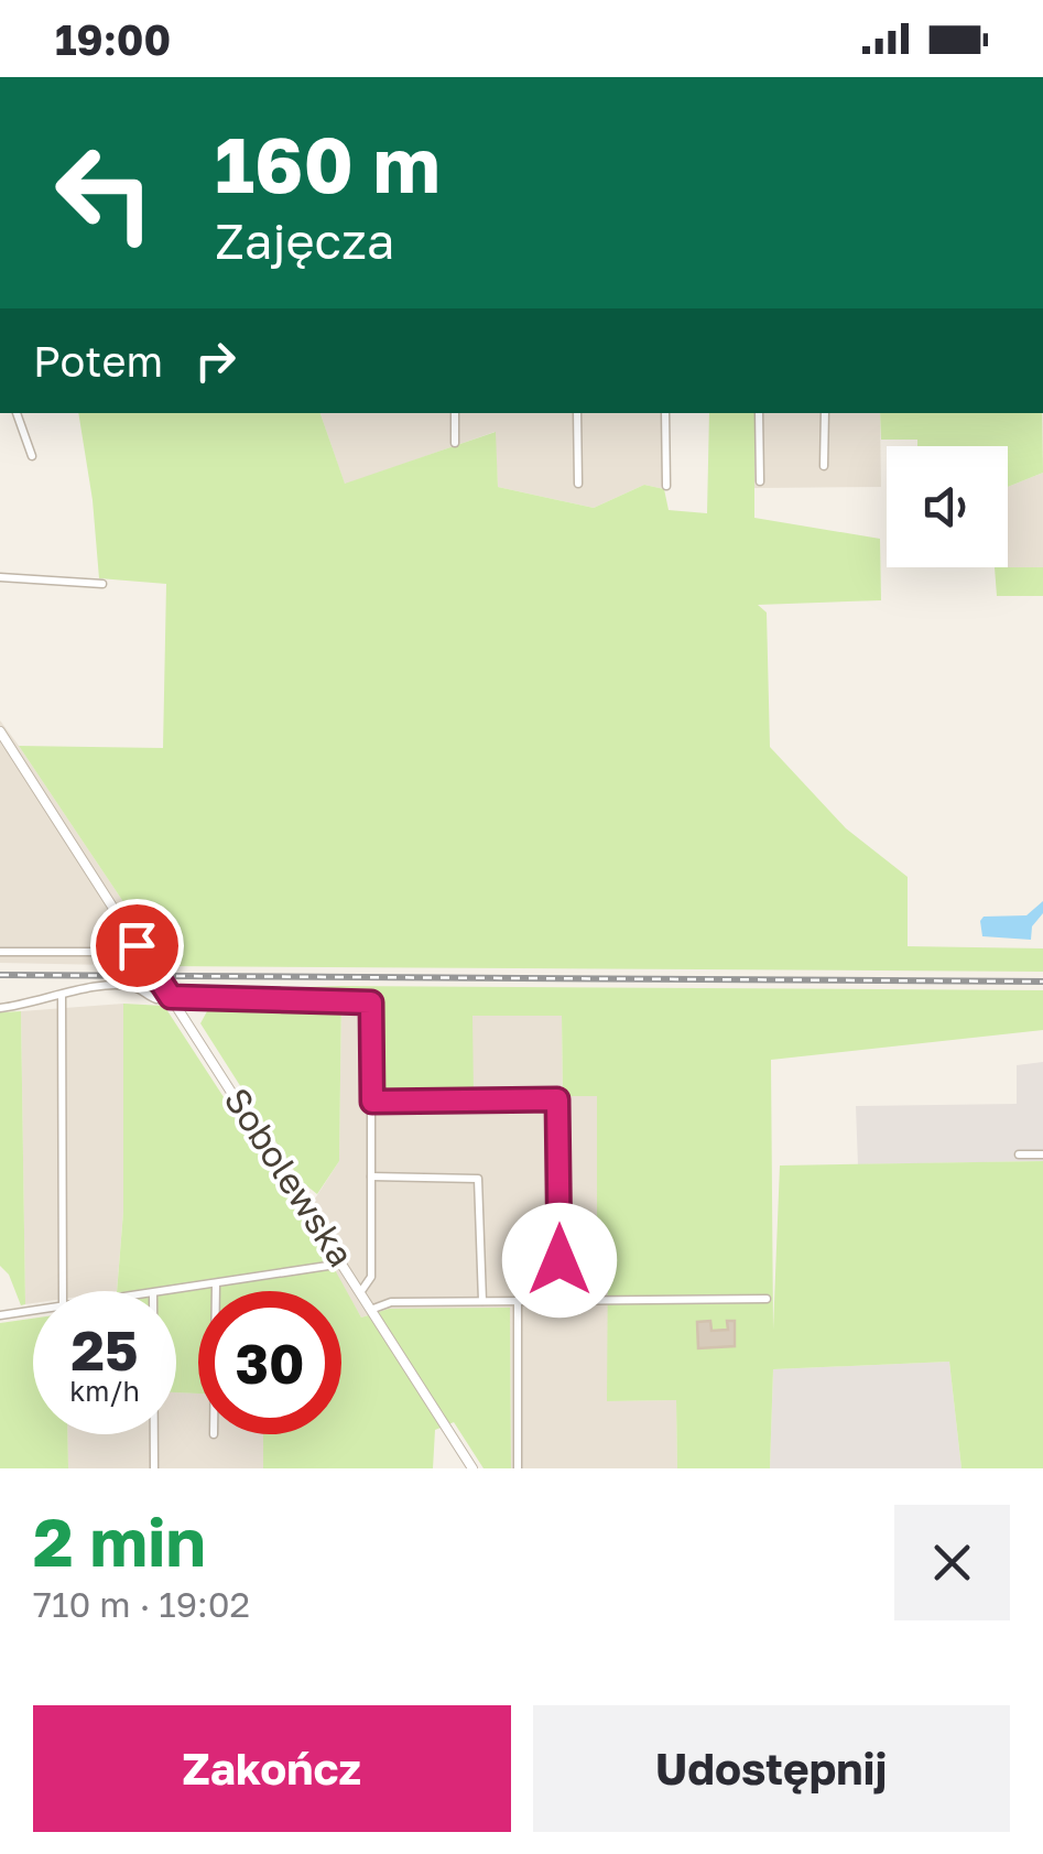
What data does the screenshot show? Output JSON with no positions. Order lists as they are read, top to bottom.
{
  "streets": {
    "street": ["Sobolewska"]
  },
  "page": {
    "status": "19:00",
    "turn": ["160 m", "Zajęcza"],
    "then": "Potem",
    "speed": "25 km/h",
    "limit": "30",
    "heading": ["2 min", "710 m · 19:02"],
    "buttons": ["Zakończ", "Udostępnij"]
  }
}
